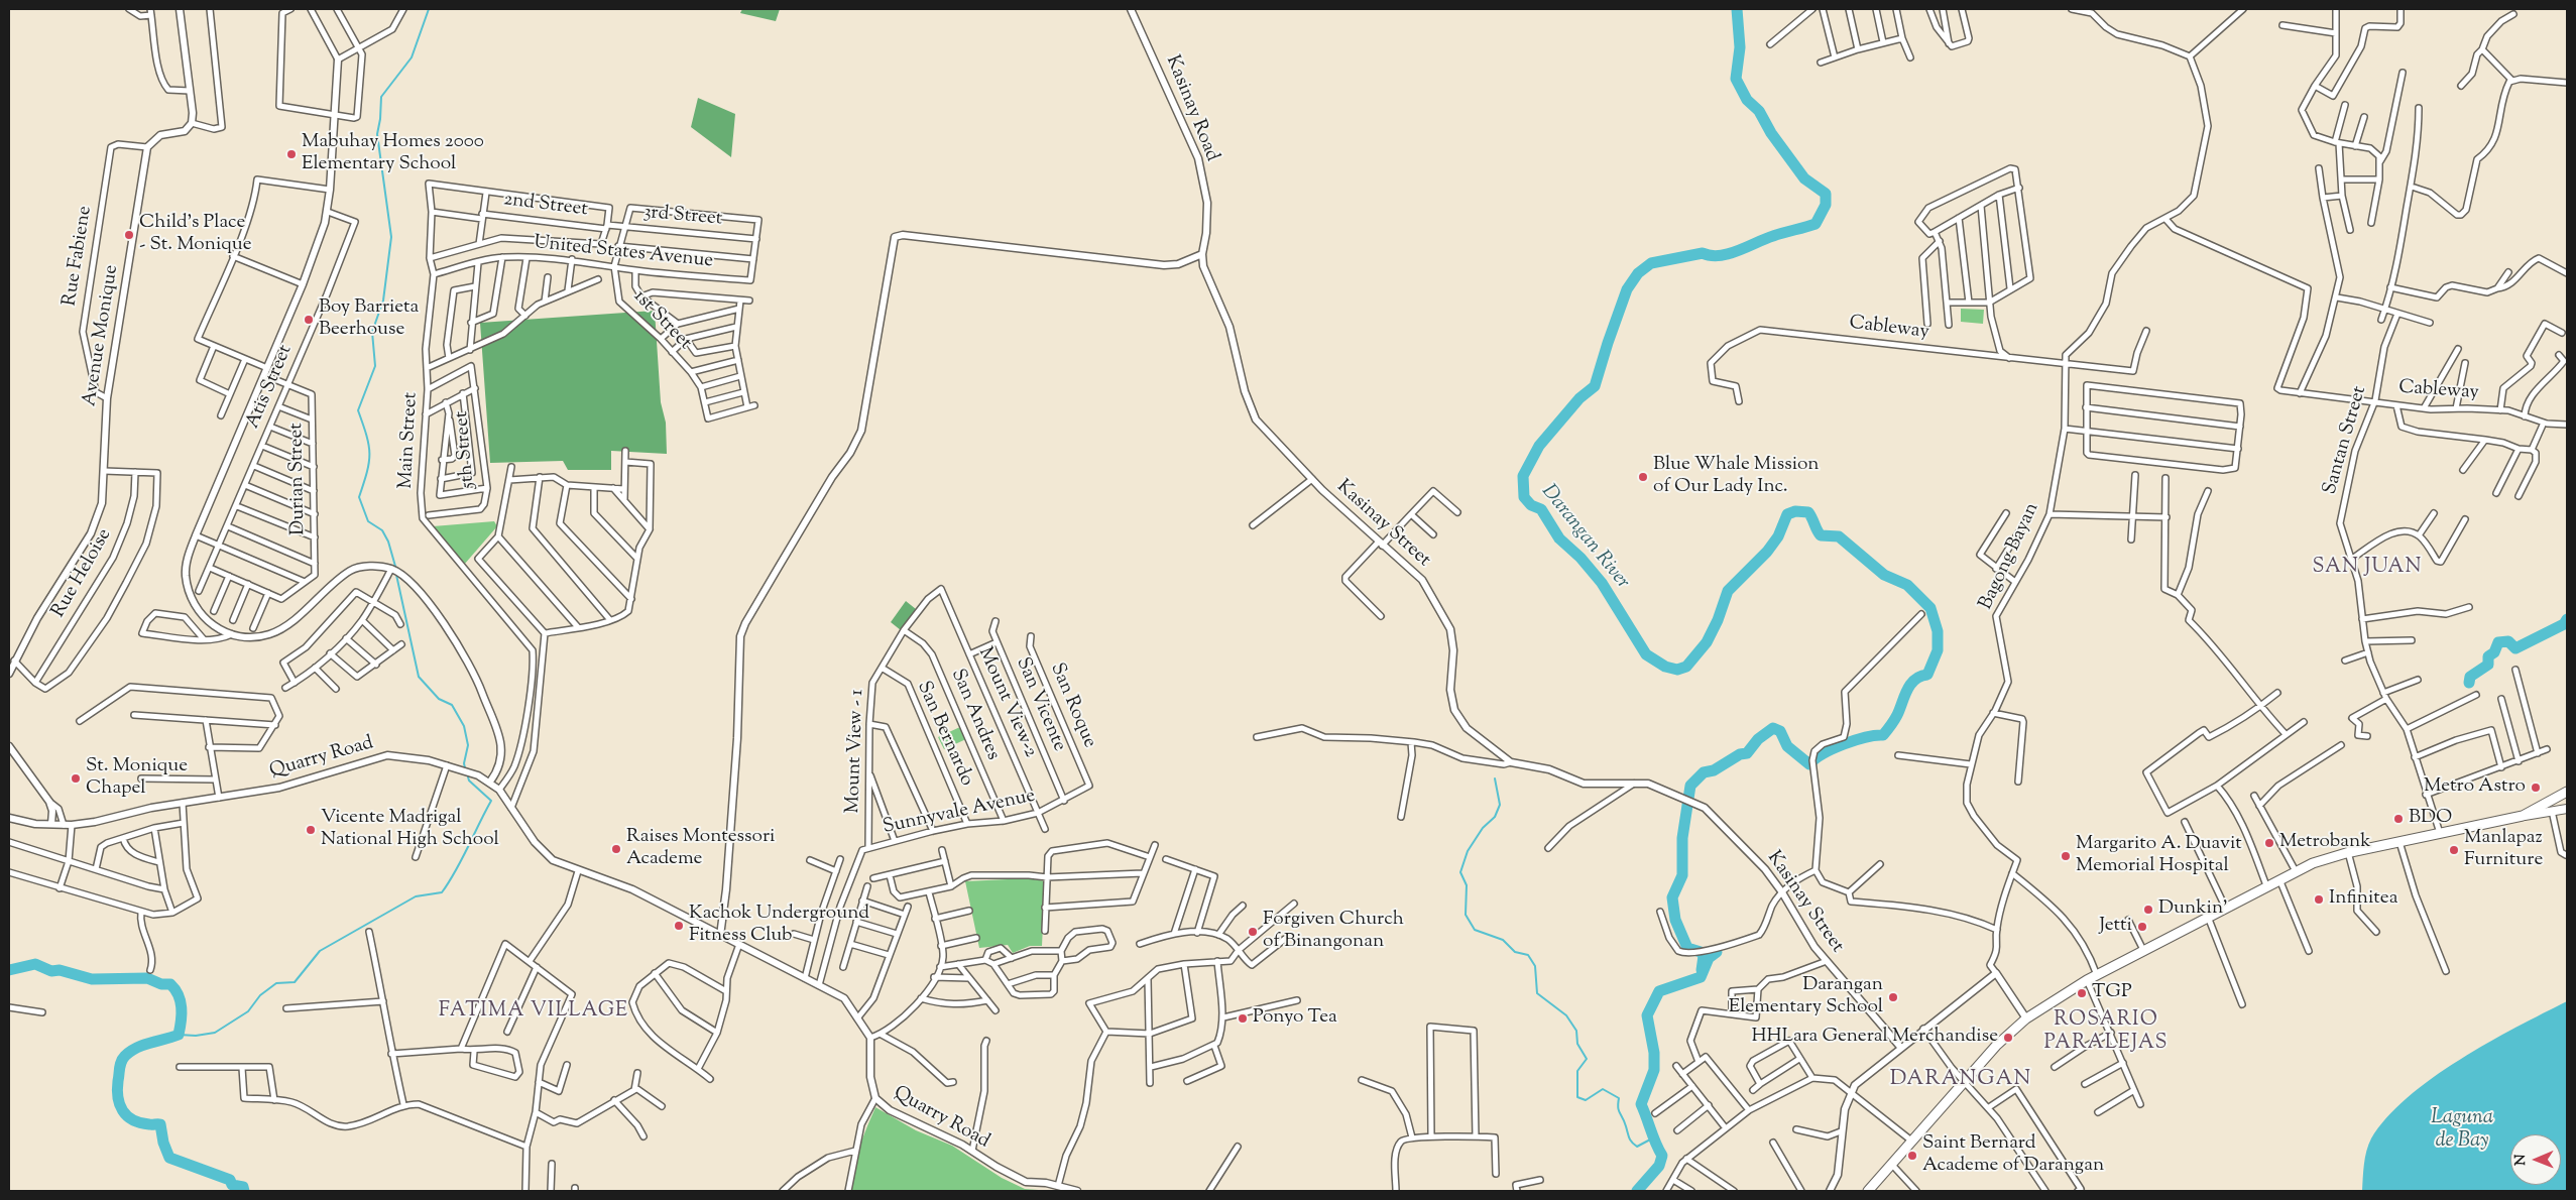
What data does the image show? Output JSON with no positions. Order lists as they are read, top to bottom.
{
  "streets": {
    "street": [
      "Kasinay Road",
      "2nd Street",
      "3rd Street",
      "United States Avenue",
      "Rue Fabiene",
      "1st Street",
      "Cableway",
      "Avenue Monique",
      "Atis Street",
      "Main Street",
      "Santan Street",
      "5th Street",
      "Durian Street",
      "Kasinay Street",
      "Bagong Bayan",
      "Rue Heloise",
      "Mount View-2",
      "San Vicente",
      "San Roque",
      "San Andres",
      "San Bernardo",
      "Mount View - 1",
      "Quarry Road",
      "Sunnyvale Avenue"
    ]
  },
  "crossings": [
    ["Kasinay Road", "Kasinay Street"],
    ["2nd Street", "3rd Street"],
    ["3rd Street", "1st Street"],
    ["United States Avenue", "1st Street"],
    ["United States Avenue", "Main Street"],
    ["Rue Fabiene", "Avenue Monique"],
    ["Cableway", "Santan Street"],
    ["Cableway", "Bagong Bayan"],
    ["Atis Street", "Durian Street"],
    ["Main Street", "5th Street"],
    ["Main Street", "Quarry Road"],
    ["Mount View-2", "Mount View - 1"],
    ["Mount View-2", "Sunnyvale Avenue"],
    ["San Vicente", "Sunnyvale Avenue"],
    ["San Roque", "Sunnyvale Avenue"],
    ["San Andres", "Mount View - 1"],
    ["San Andres", "Sunnyvale Avenue"],
    ["San Bernardo", "Mount View - 1"],
    ["San Bernardo", "Sunnyvale Avenue"],
    ["Mount View - 1", "Sunnyvale Avenue"],
    ["Quarry Road", "Sunnyvale Avenue"]
  ],
  "districts": [
    "SAN JUAN",
    "FATIMA VILLAGE",
    "ROSARIO PARALEJAS",
    "DARANGAN"
  ],
  "water": ["Darangan River", "Laguna de Bay"],
  "places": [
    "Mabuhay Homes 2000 Elementary School",
    "Child's Place - St. Monique",
    "Boy Barrieta Beerhouse",
    "Blue Whale Mission of Our Lady Inc.",
    "St. Monique Chapel",
    "Metro Astro",
    "BDO",
    "Vicente Madrigal National High School",
    "Metrobank",
    "Raises Montessori Academe",
    "Manlapaz Furniture",
    "Margarito A. Duavit Memorial Hospital",
    "Infinitea",
    "Dunkin'",
    "Kachok Underground Fitness Club",
    "Jetti",
    "Forgiven Church of Binangonan",
    "TGP",
    "Darangan Elementary School",
    "Ponyo Tea",
    "HHLara General Merchandise",
    "Saint Bernard Academe of Darangan"
  ],
  "north": "left"
}
